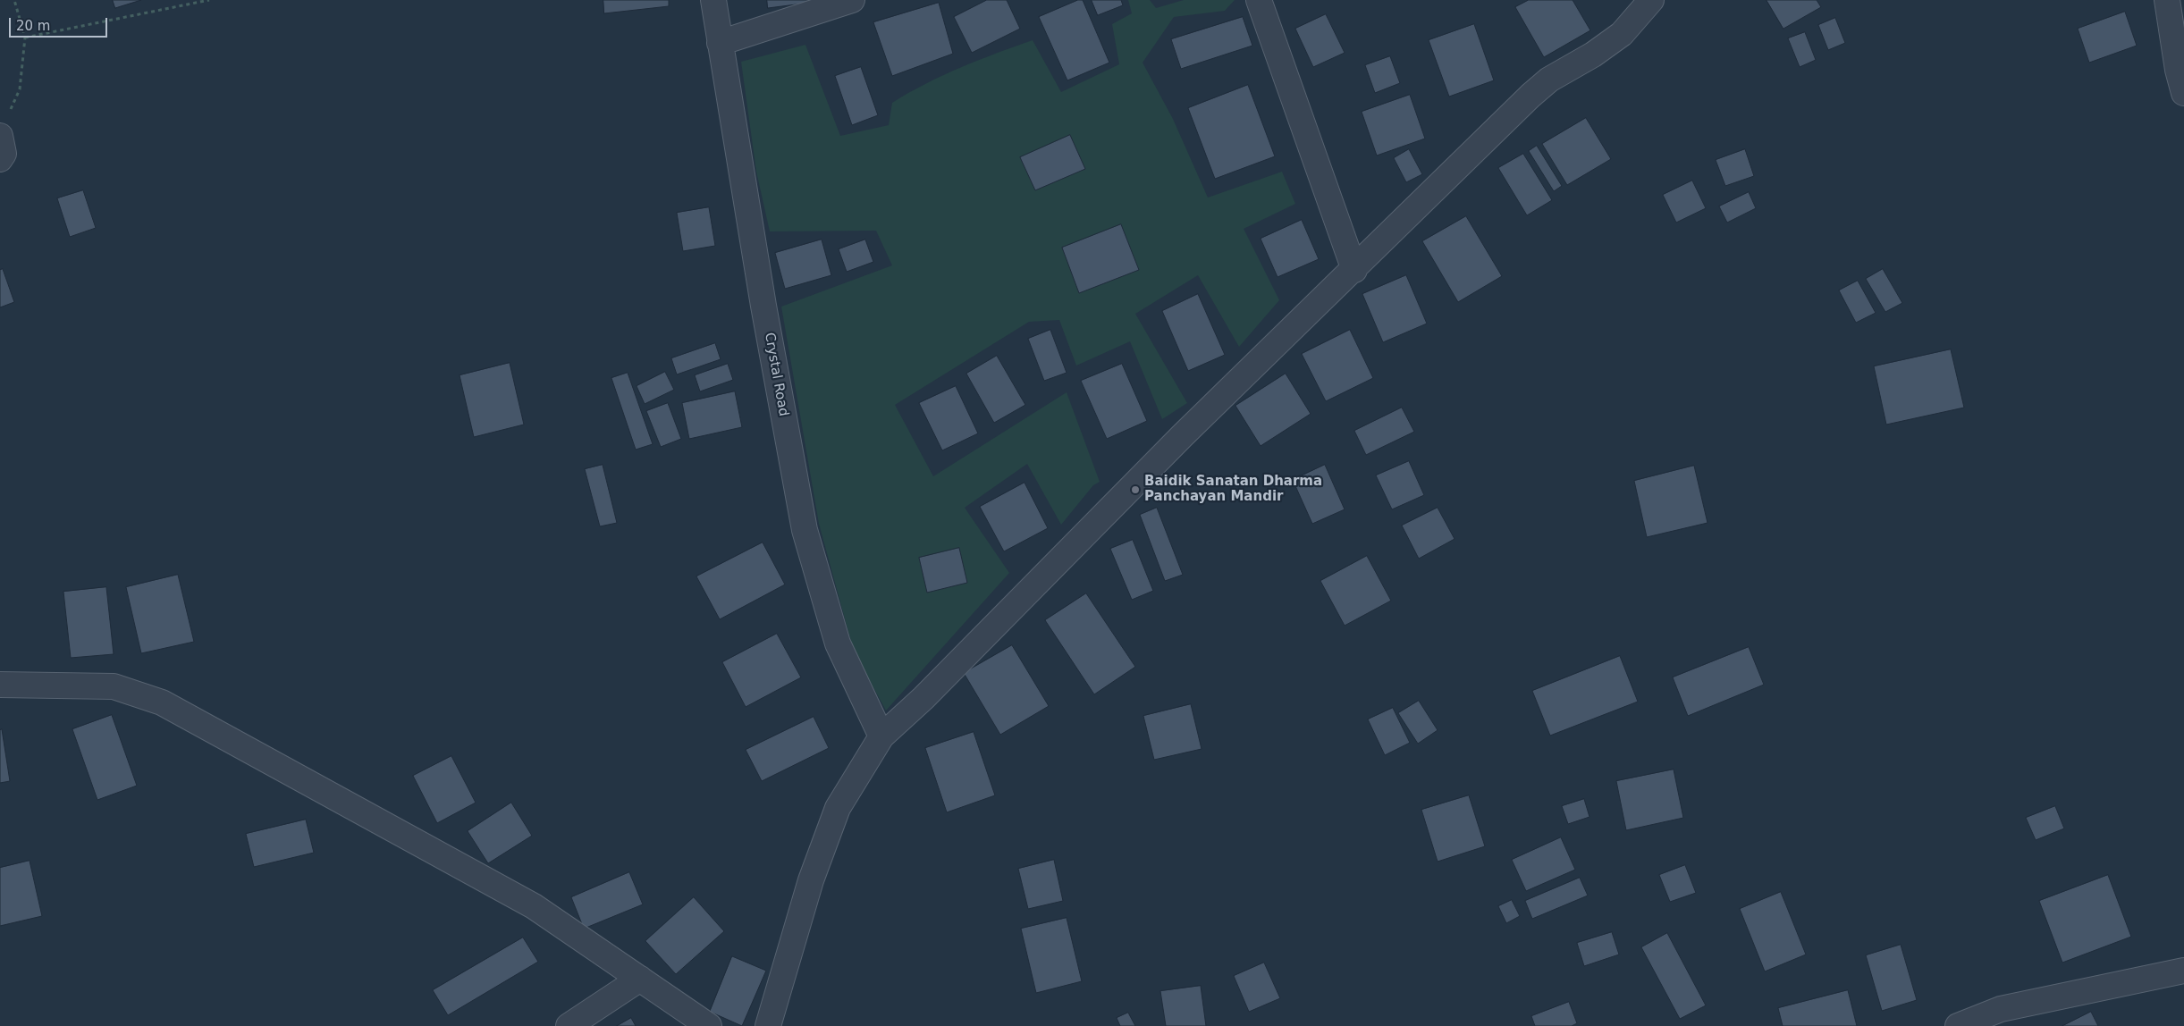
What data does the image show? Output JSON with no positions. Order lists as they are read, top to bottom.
{
  "streets": {
    "street": ["Crystal Road"]
  },
  "places": ["Baidik Sanatan Dharma Panchayan Mandir"],
  "scale_bar": "20 m"
}
